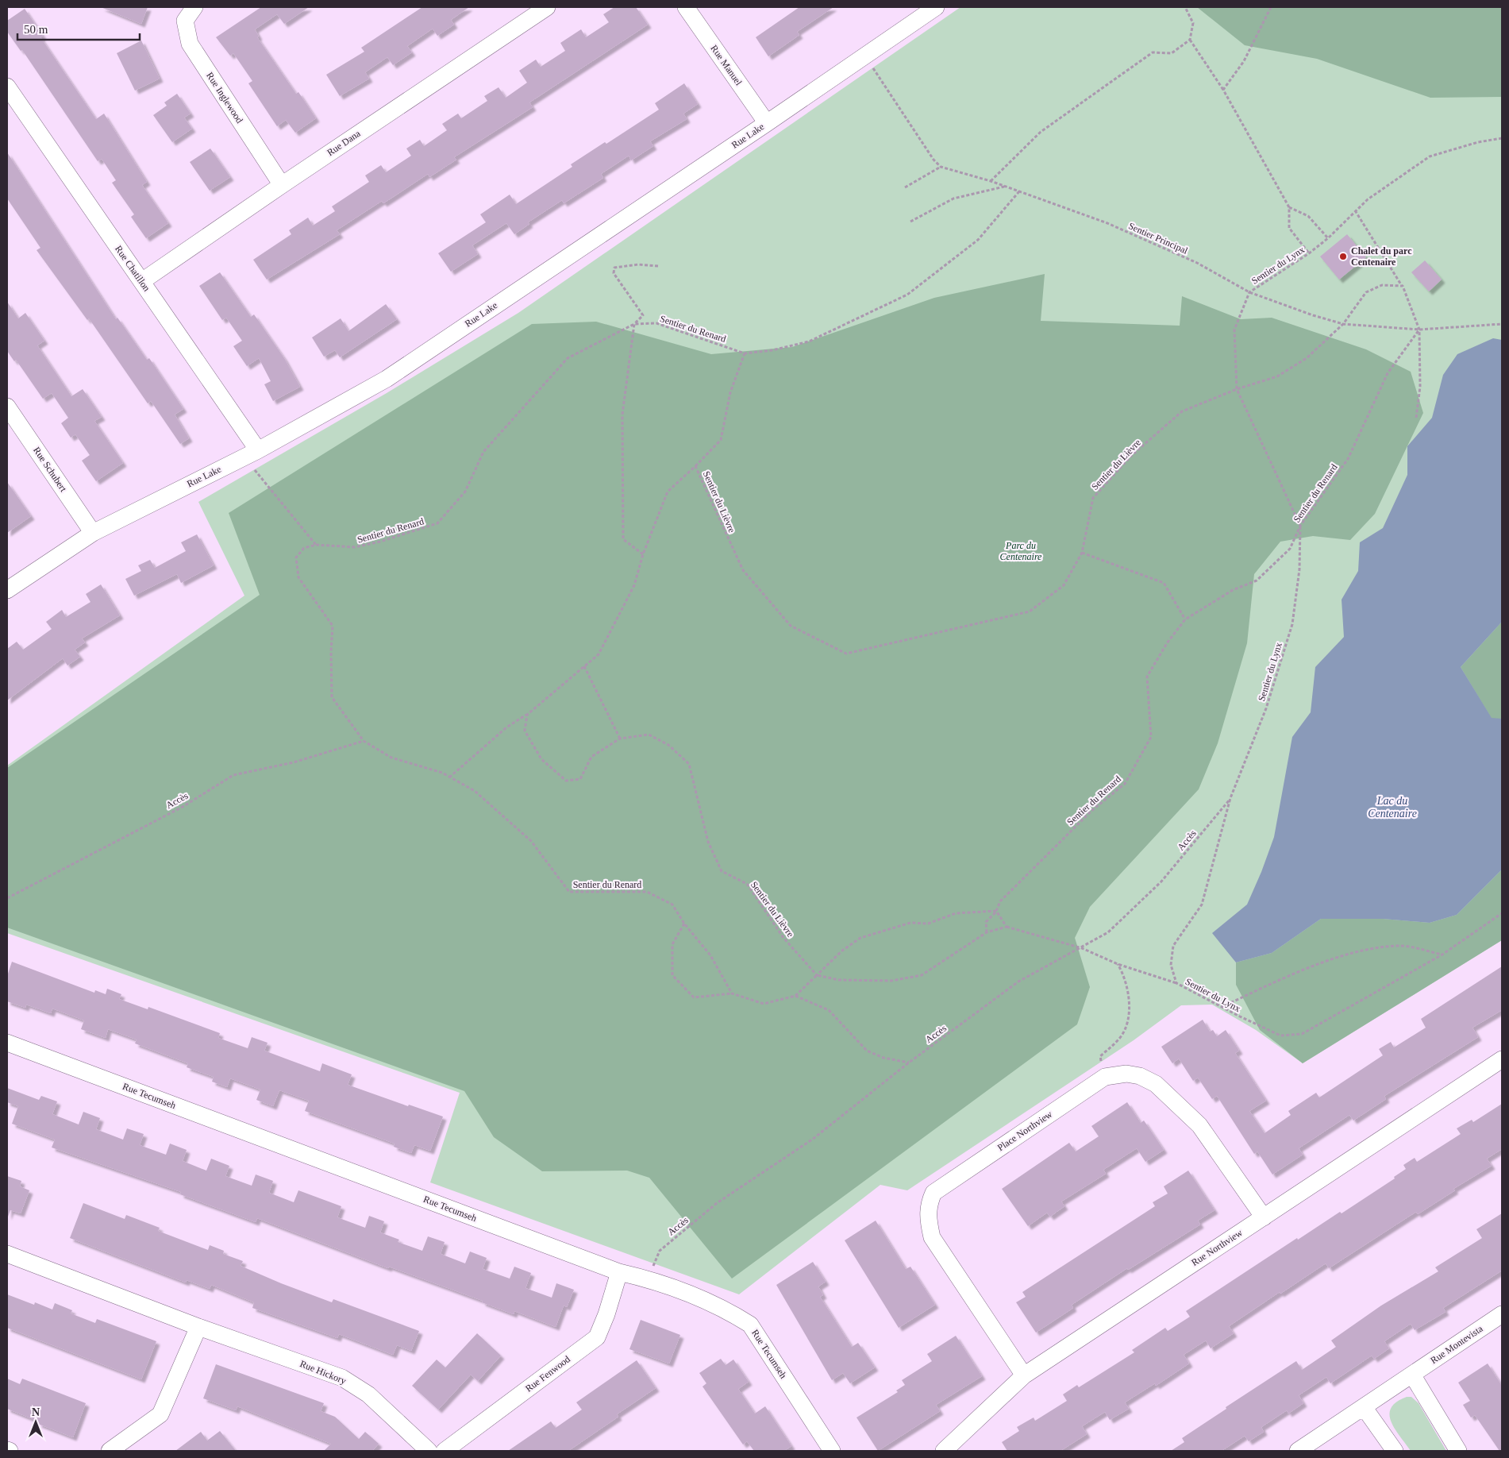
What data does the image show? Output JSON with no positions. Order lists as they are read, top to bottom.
{
  "streets": {
    "street": [
      "Rue Manuel",
      "Rue Inglewood",
      "Rue Lake",
      "Rue Dana",
      "Rue Chatillon",
      "Rue Schubert",
      "Rue Tecumseh",
      "Place Northview",
      "Rue Northview",
      "Rue Montevista",
      "Rue Hickory",
      "Rue Fenwood"
    ],
    "path": [
      "Sentier Principal",
      "Sentier du Lynx",
      "Sentier du Renard",
      "Sentier du Lièvre",
      "Accès"
    ]
  },
  "crossings": [
    ["Rue Manuel", "Rue Lake"],
    ["Rue Inglewood", "Rue Dana"],
    ["Rue Lake", "Rue Chatillon"],
    ["Rue Lake", "Rue Schubert"],
    ["Rue Dana", "Rue Chatillon"],
    ["Sentier Principal", "Sentier du Lynx"],
    ["Sentier Principal", "Sentier du Renard"],
    ["Sentier Principal", "Sentier du Lièvre"],
    ["Sentier du Lynx", "Sentier du Renard"],
    ["Sentier du Lynx", "Sentier du Lièvre"],
    ["Sentier du Lynx", "Accès"],
    ["Sentier du Renard", "Accès"],
    ["Accès", "Rue Tecumseh"],
    ["Rue Tecumseh", "Rue Fenwood"],
    ["Place Northview", "Rue Northview"]
  ],
  "water": ["Lac du Centenaire"],
  "parks": ["Parc du Centenaire"],
  "places": ["Chalet du parc Centenaire"],
  "scale_bar": "50 m",
  "north": "top"
}
